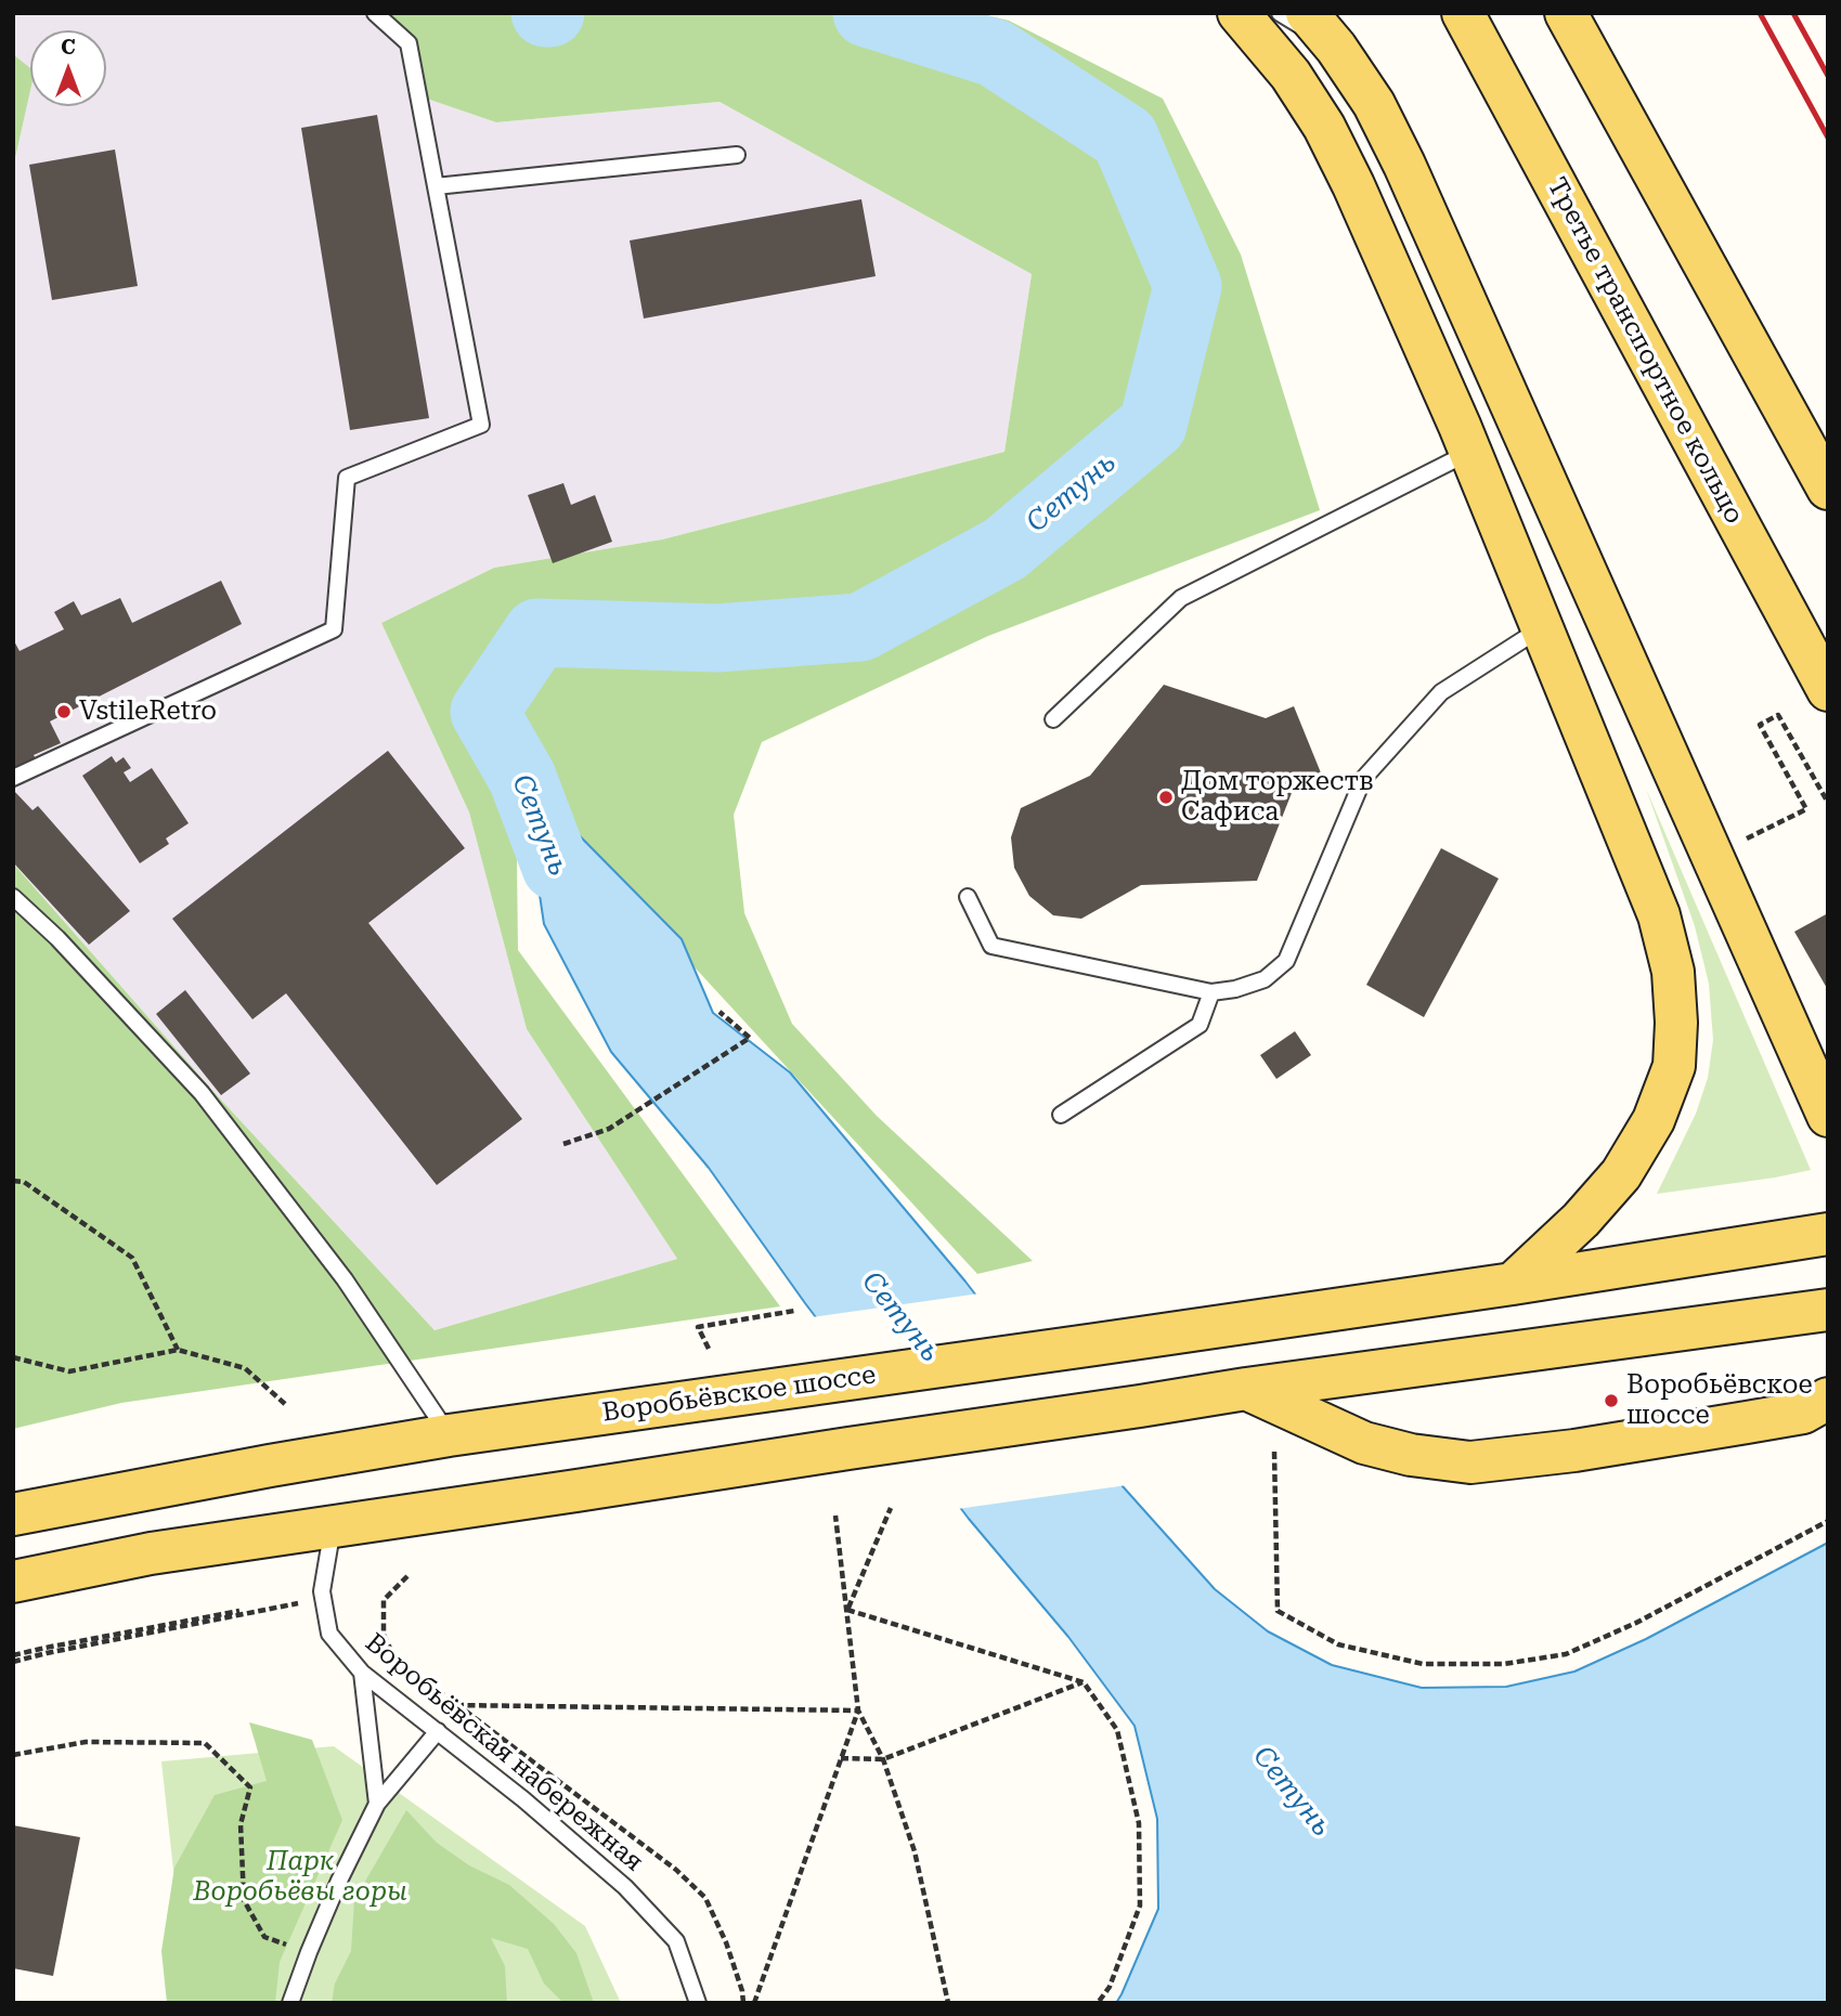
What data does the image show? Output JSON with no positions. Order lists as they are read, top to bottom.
{
  "streets": {
    "main road": ["Третье транспортное кольцо", "Воробьёвское шоссе"],
    "lane": ["Воробьёвская набережная"]
  },
  "water": ["Сетунь"],
  "parks": ["Парк Воробьёвы горы"],
  "places": ["VstileRetro", "Дом торжеств Сафиса", "Воробьёвское шоссе"],
  "north": "top"
}
